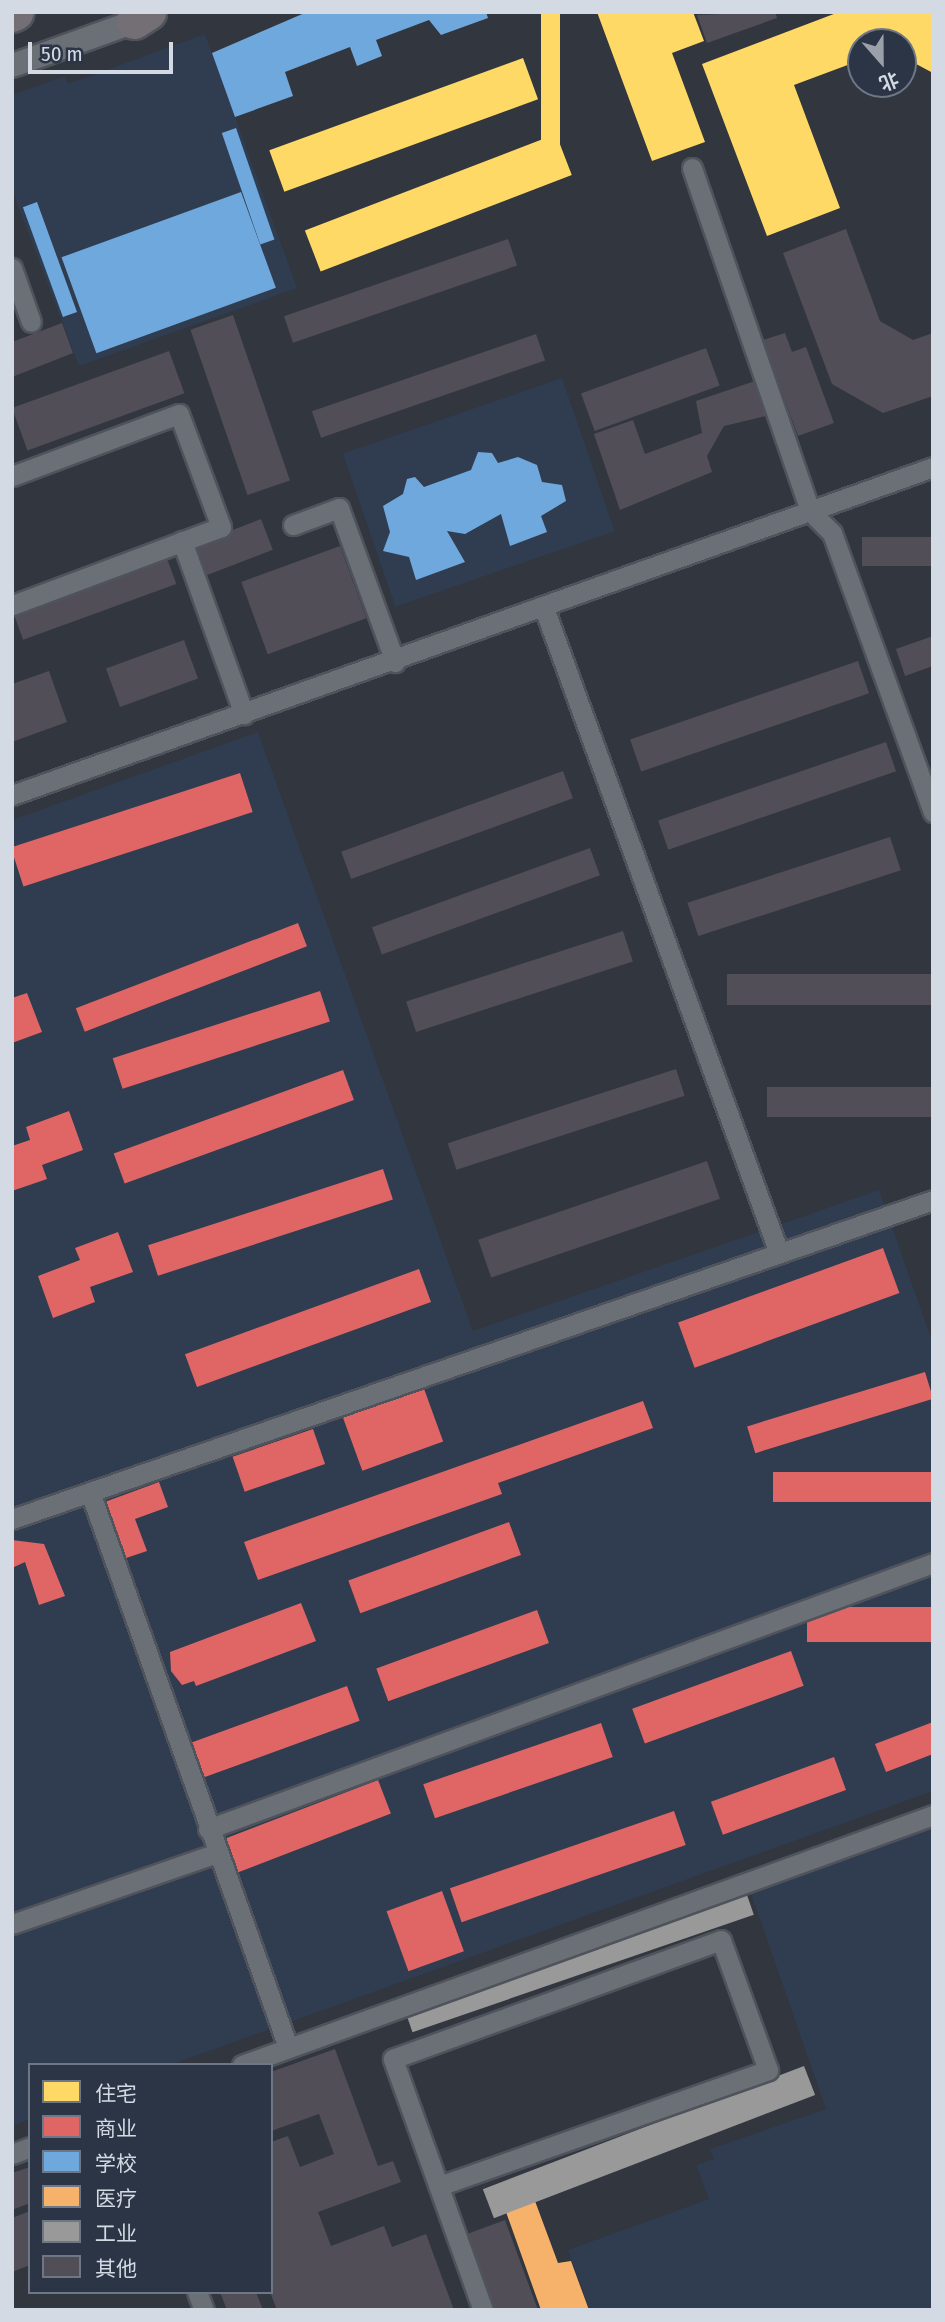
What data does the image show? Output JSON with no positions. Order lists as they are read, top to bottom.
{
  "legend": [
    "住宅",
    "商业",
    "学校",
    "医疗",
    "工业",
    "其他"
  ],
  "scale_bar": "50 m",
  "north": "bottom"
}
